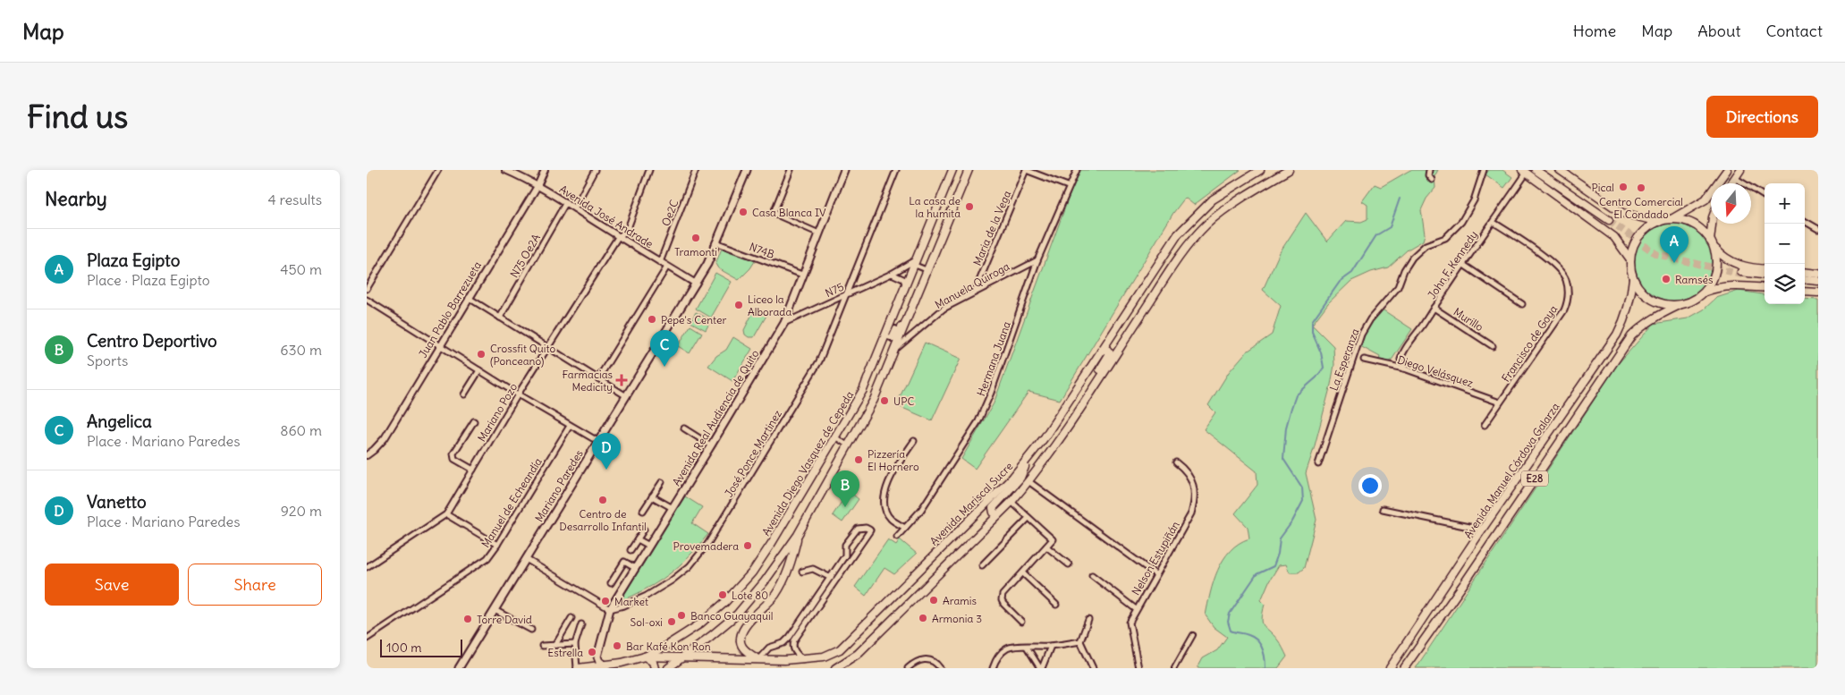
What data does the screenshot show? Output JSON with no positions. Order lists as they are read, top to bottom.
{
  "streets": {
    "main road": [
      "Avenida Real Audiencia de Quito",
      "Avenida Diego Vasquez de Cepeda",
      "Avenida Manuel Córdova Galarza",
      "E28",
      "Mariano Paredes",
      "Avenida Mariscal Sucre"
    ],
    "street": [
      "Oe2C",
      "Avenida José Andrade",
      "Maria de la Vega",
      "N74B",
      "N75 Oe2A",
      "John F. Kennedy",
      "Manuela Quiroga",
      "N75",
      "Juan Pablo Barrezueta",
      "Murillo",
      "Francisco de Goya",
      "Hermana Juana",
      "La Esperanza",
      "Diego Velásquez",
      "Mariano Pozo",
      "José Ponce Martinez",
      "Manuel de Echeandía",
      "Nelson Estupiñán"
    ]
  },
  "crossings": [
    ["Oe2C", "Avenida José Andrade"],
    ["Avenida José Andrade", "N75 Oe2A"],
    ["Avenida José Andrade", "Juan Pablo Barrezueta"],
    ["Avenida José Andrade", "Mariano Pozo"],
    ["Avenida José Andrade", "Mariano Paredes"],
    ["Maria de la Vega", "Manuela Quiroga"],
    ["N74B", "Avenida Real Audiencia de Quito"],
    ["N74B", "Mariano Paredes"],
    ["John F. Kennedy", "Murillo"],
    ["John F. Kennedy", "Francisco de Goya"],
    ["John F. Kennedy", "Diego Velásquez"],
    ["Manuela Quiroga", "Hermana Juana"],
    ["N75", "Avenida Real Audiencia de Quito"],
    ["N75", "José Ponce Martinez"],
    ["N75", "Avenida Diego Vasquez de Cepeda"],
    ["Francisco de Goya", "Diego Velásquez"],
    ["Avenida Real Audiencia de Quito", "José Ponce Martinez"],
    ["Avenida Real Audiencia de Quito", "Avenida Diego Vasquez de Cepeda"],
    ["Avenida Diego Vasquez de Cepeda", "Avenida Mariscal Sucre"],
    ["Avenida Manuel Córdova Galarza", "E28"]
  ],
  "places": {
    "other": [
      "Pical",
      "Centro Comercial El Condado",
      "La casa de la humita",
      "Casa Blanca IV",
      "Tramonti",
      "Ramsés",
      "Liceo la Alborada",
      "Pepe's Center",
      "Crossfit Quito (Ponceano)",
      "UPC",
      "Pizzería El Hornero",
      "Centro de Desarrollo Infantil",
      "Provemadera",
      "Lote 80",
      "Aramis",
      "Market",
      "Banco Guayaquil",
      "Armonia 3",
      "Torre David",
      "Sol-oxi",
      "Bar Kafé Kon Ron",
      "Estrella"
    ],
    "health": ["Farmacias Medicity"]
  },
  "scale_bar": "100 m",
  "north": "bottom",
  "page": {
    "header": "Map",
    "nav": [
      "Home",
      "Map",
      "About",
      "Contact"
    ],
    "buttons": [
      "Directions",
      ["Save", "Share"]
    ],
    "title": "Find us",
    "heading": ["Nearby", "4 results"],
    "map_buttons": ["+", "−"],
    "pins": [
      "A",
      "C",
      "D",
      "B"
    ],
    "list": [
      {
        "mark": "A",
        "name": "Plaza Egipto",
        "note": "Place · Plaza Egipto",
        "value": "450 m"
      },
      {
        "mark": "B",
        "name": "Centro Deportivo",
        "note": "Sports",
        "value": "630 m"
      },
      {
        "mark": "C",
        "name": "Angelica",
        "note": "Place · Mariano Paredes",
        "value": "860 m"
      },
      {
        "mark": "D",
        "name": "Vanetto",
        "note": "Place · Mariano Paredes",
        "value": "920 m"
      }
    ],
    "scale": "100 m"
  }
}
